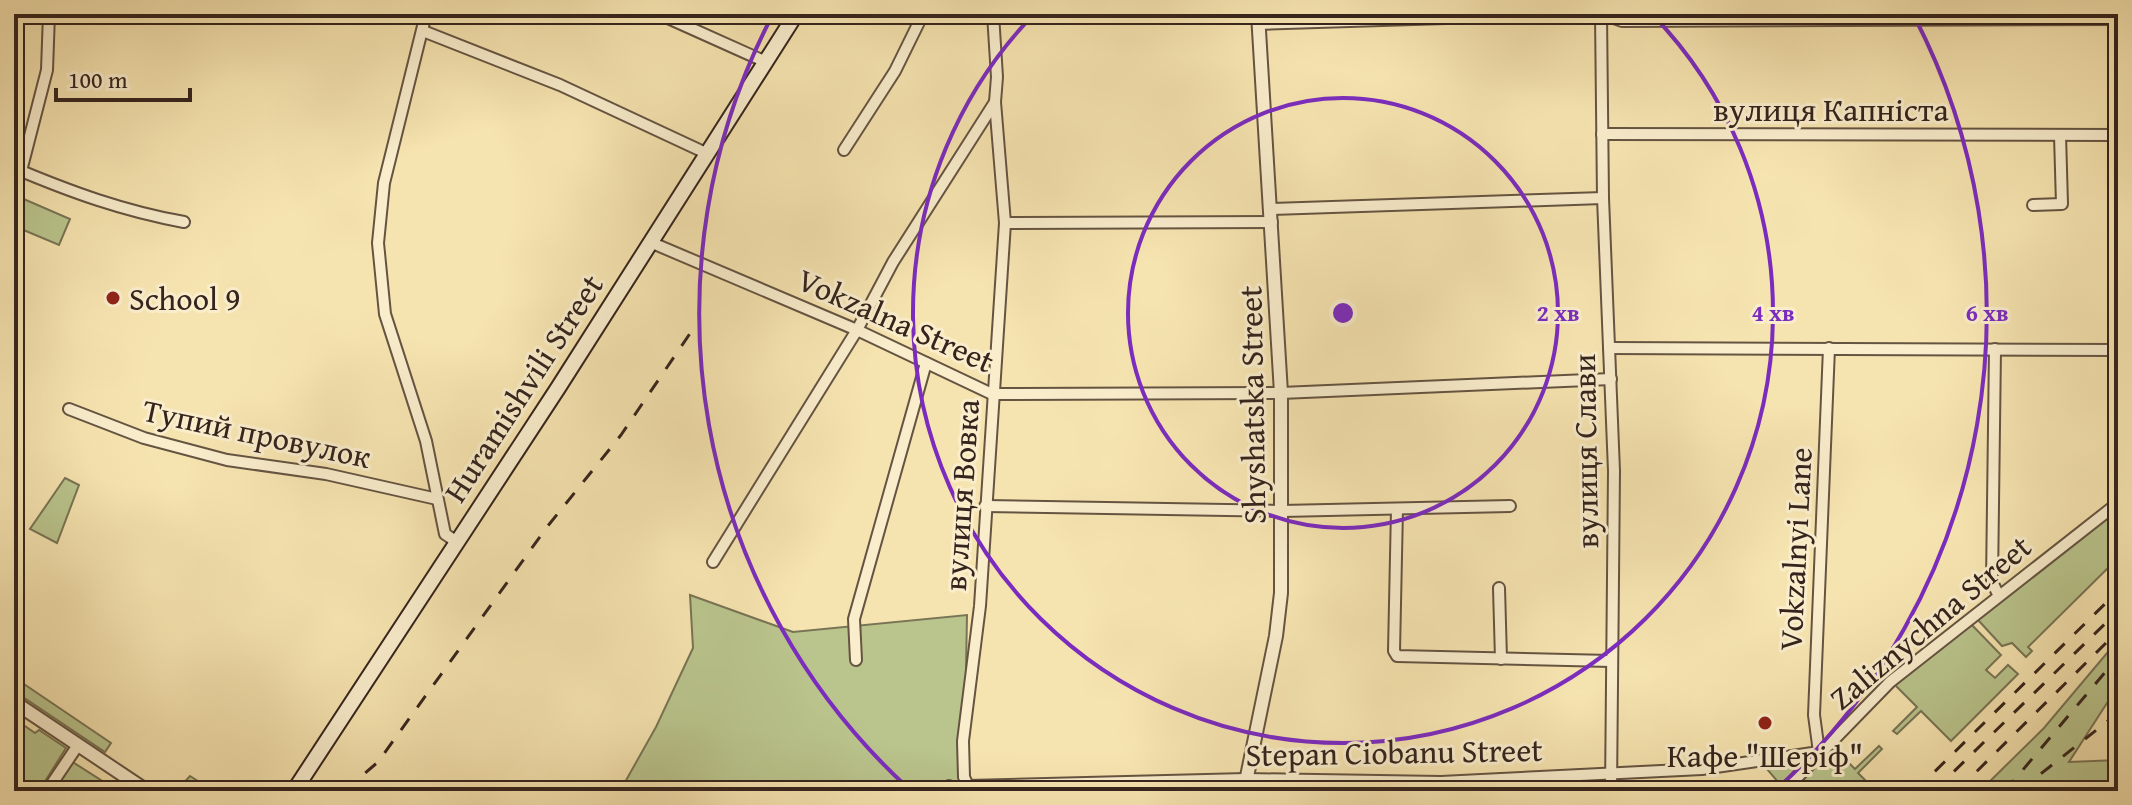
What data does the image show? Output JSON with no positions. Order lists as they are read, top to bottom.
{
  "streets": {
    "main road": ["Huramishvili Street"],
    "street": [
      "вулиця Капніста",
      "Vokzalna Street",
      "Shyshatska Street",
      "Тупий провулок",
      "вулиця Слави",
      "вулиця Вовка",
      "Vokzalnyi Lane",
      "Zaliznychna Street",
      "Stepan Ciobanu Street"
    ]
  },
  "crossings": [
    ["вулиця Капніста", "вулиця Слави"],
    ["Vokzalna Street", "Huramishvili Street"],
    ["Vokzalna Street", "Shyshatska Street"],
    ["Vokzalna Street", "вулиця Слави"],
    ["Vokzalna Street", "вулиця Вовка"],
    ["Shyshatska Street", "Stepan Ciobanu Street"],
    ["вулиця Слави", "Stepan Ciobanu Street"],
    ["вулиця Вовка", "Stepan Ciobanu Street"],
    ["Vokzalnyi Lane", "Zaliznychna Street"],
    ["Vokzalnyi Lane", "Stepan Ciobanu Street"],
    ["Zaliznychna Street", "Stepan Ciobanu Street"]
  ],
  "places": ["School 9", "Кафе \"Шеріф\""],
  "scale_bar": "100 m",
  "rings": ["2 хв", "4 хв", "6 хв"]
}
